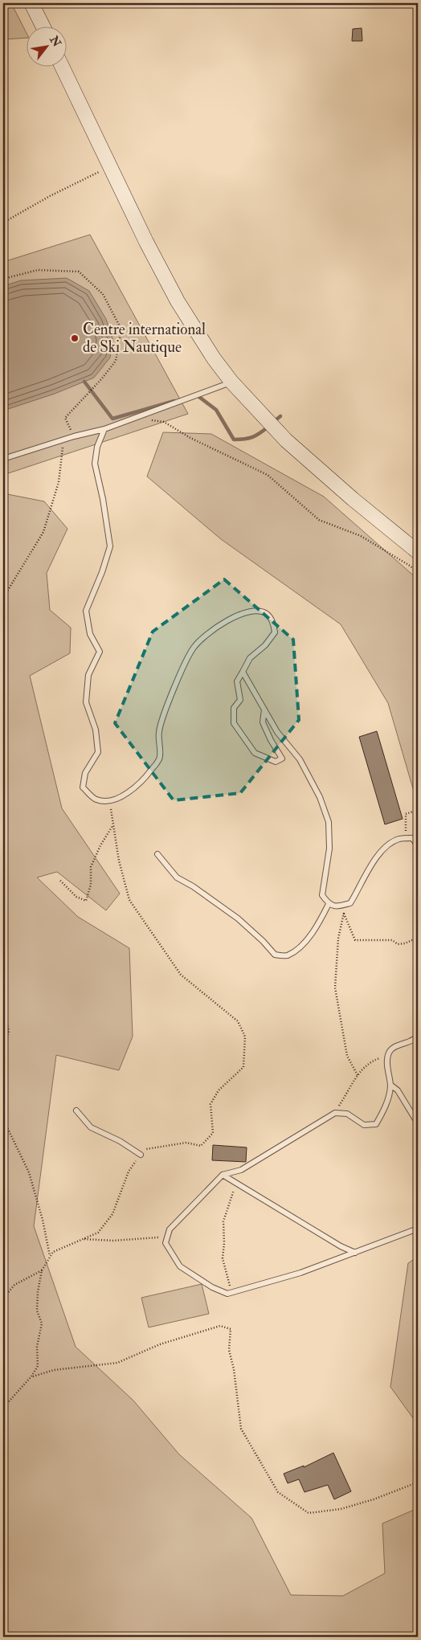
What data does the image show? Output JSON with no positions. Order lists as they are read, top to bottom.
{
  "places": ["Centre international de Ski Nautique"],
  "north": "top right"
}
